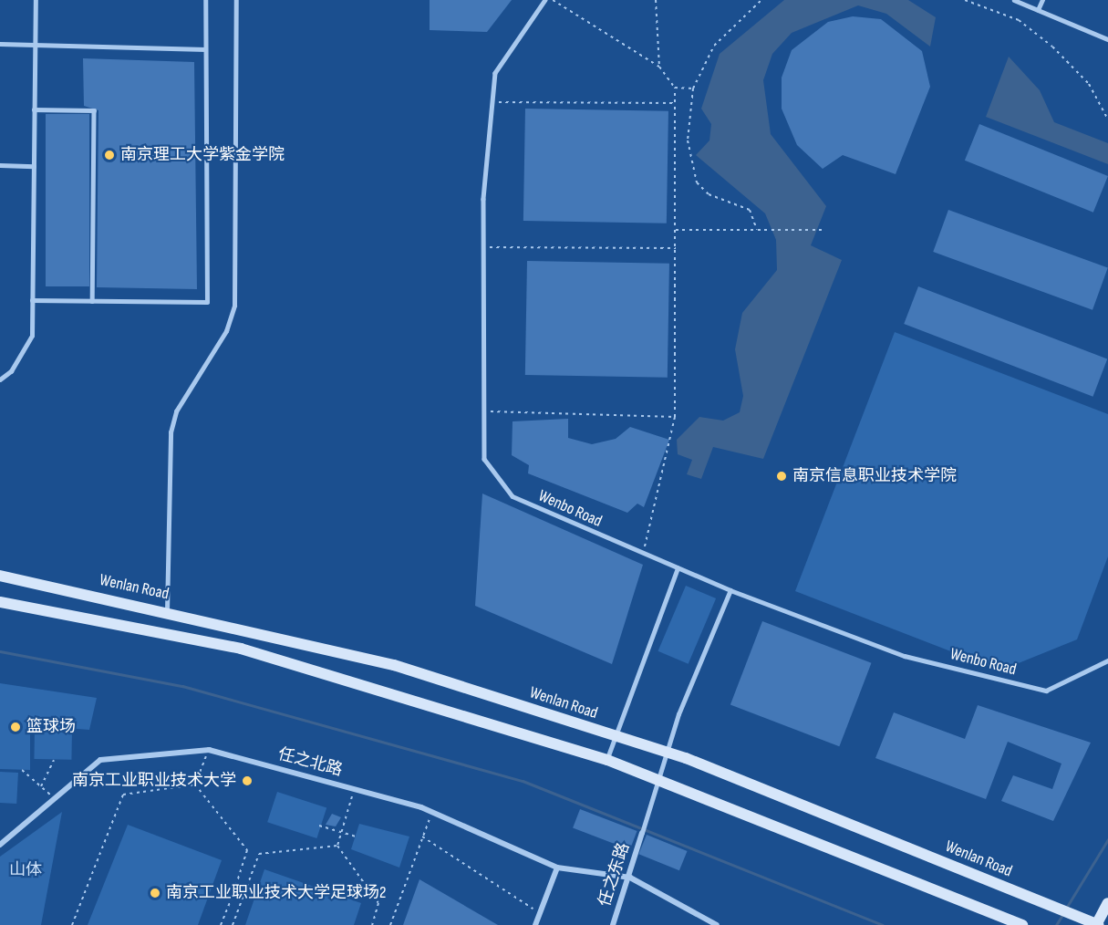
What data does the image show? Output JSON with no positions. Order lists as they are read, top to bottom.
{
  "streets": {
    "main road": ["Wenlan Road"],
    "street": ["任之北路", "任之东路"],
    "lane": ["Wenbo Road"]
  },
  "crossings": [
    ["任之北路", "任之东路"]
  ],
  "parks": ["山体"],
  "places": [
    "南京理工大学紫金学院",
    "南京信息职业技术学院",
    "篮球场",
    "南京工业职业技术大学",
    "南京工业职业技术大学足球场2"
  ]
}
